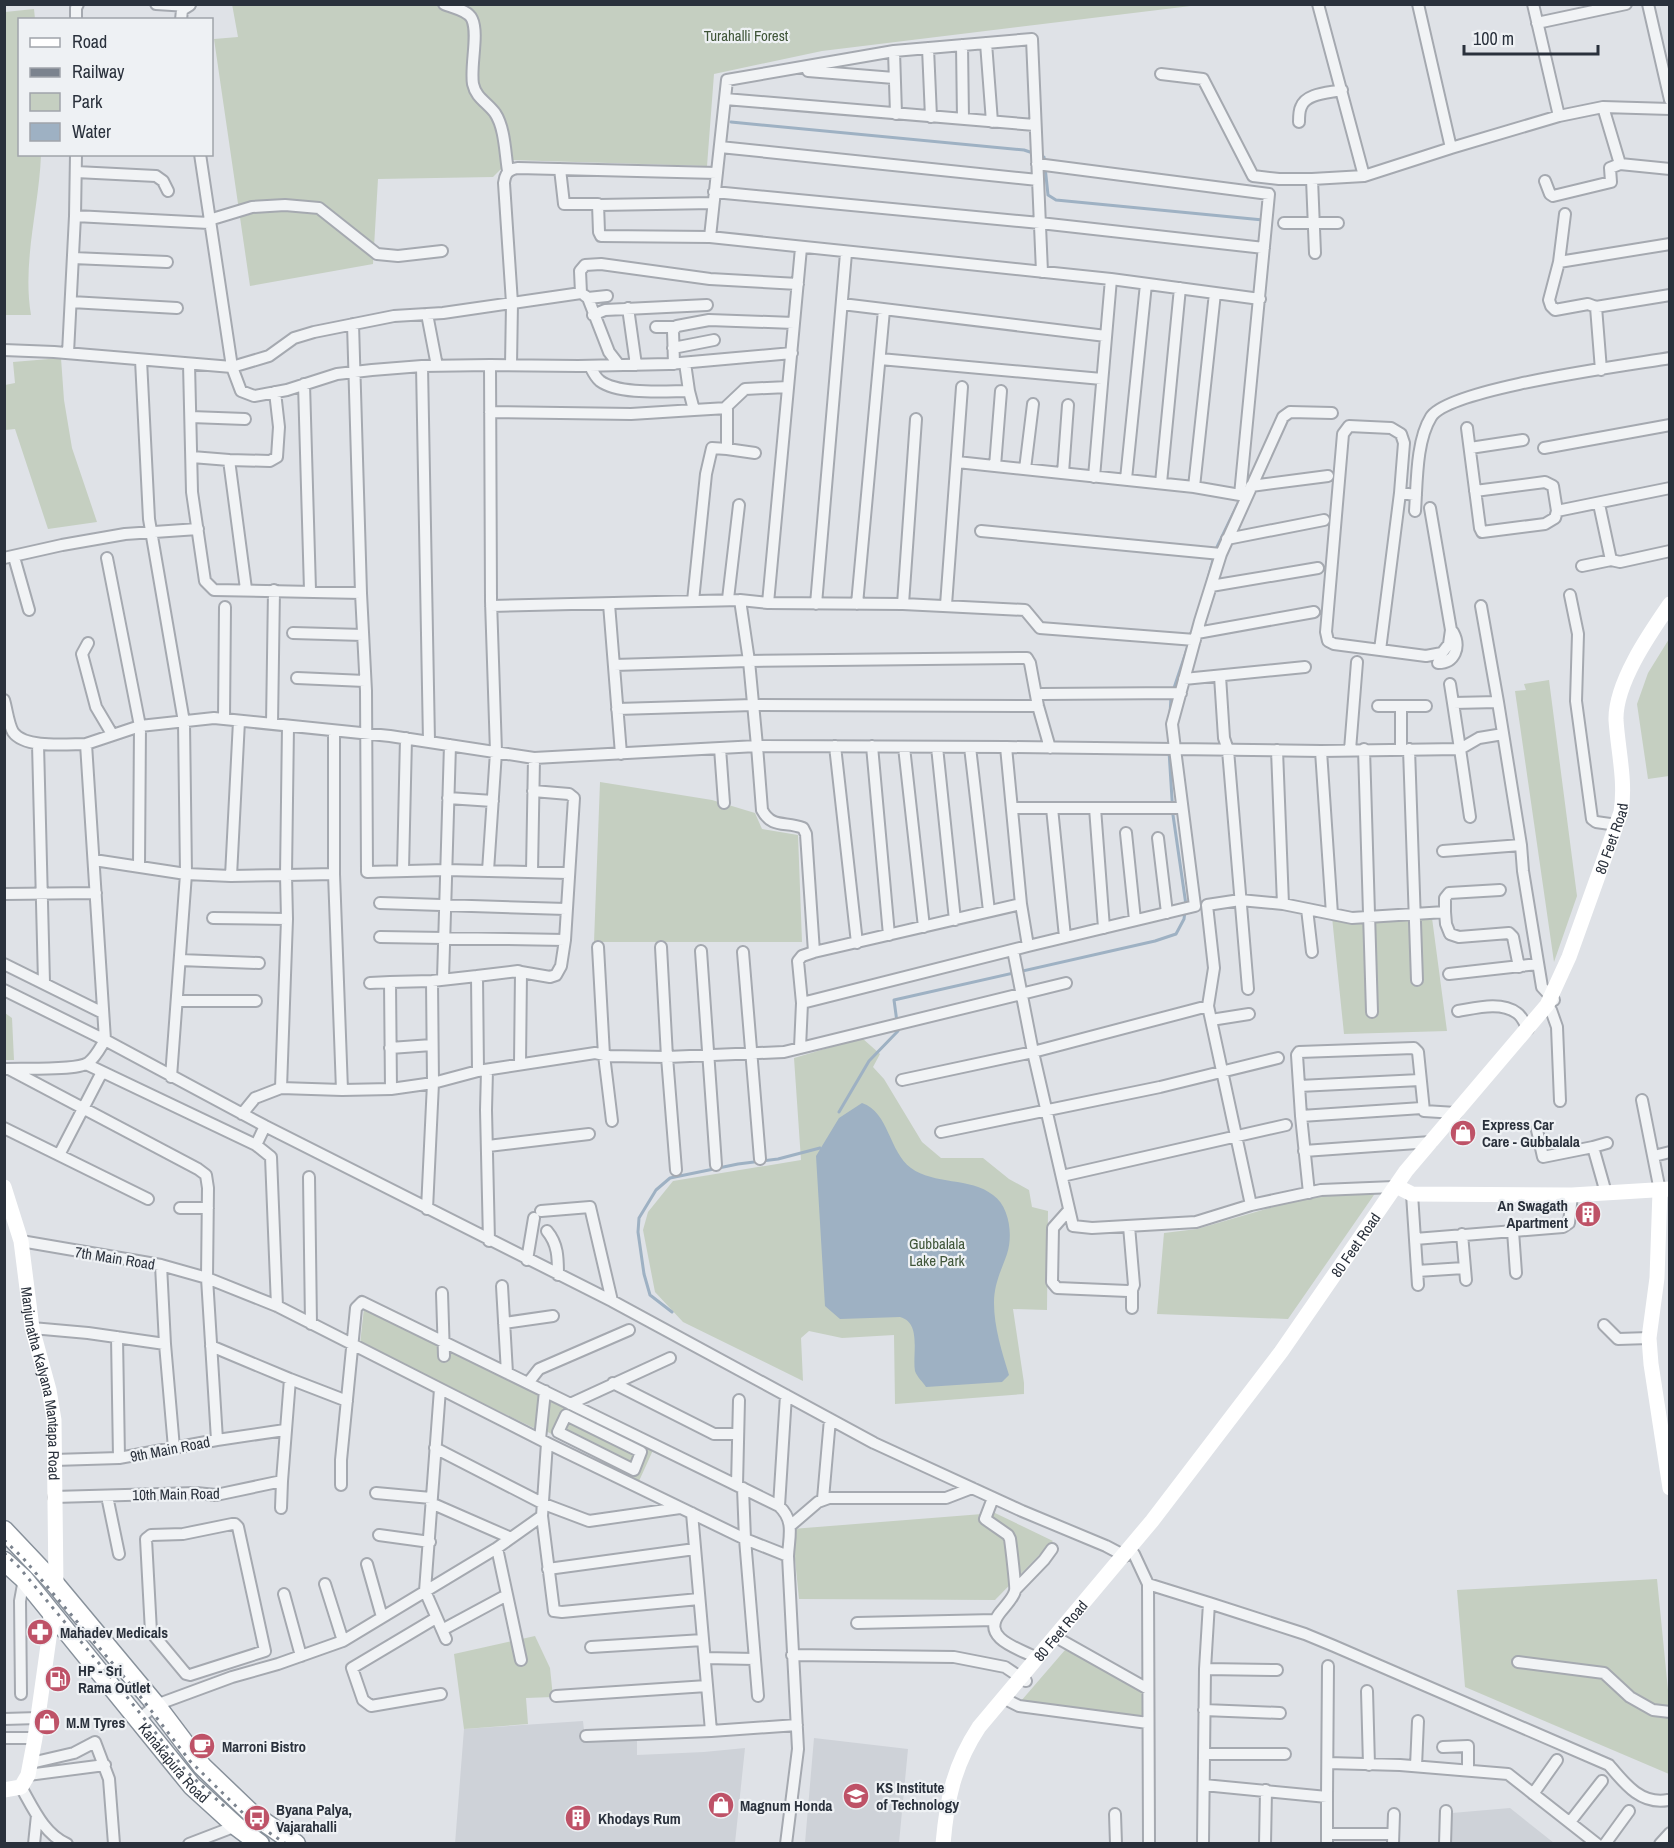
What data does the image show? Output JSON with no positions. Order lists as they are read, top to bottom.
{
  "streets": {
    "highway": ["Kanakapura Road"],
    "main road": ["80 Feet Road", "Manjunatha Kalyana Mantapa Road"],
    "street": ["7th Main Road", "9th Main Road", "10th Main Road"]
  },
  "crossings": [
    ["7th Main Road", "Manjunatha Kalyana Mantapa Road"],
    ["Manjunatha Kalyana Mantapa Road", "9th Main Road"],
    ["Manjunatha Kalyana Mantapa Road", "10th Main Road"],
    ["Manjunatha Kalyana Mantapa Road", "Kanakapura Road"]
  ],
  "parks": ["Turahalli Forest", "Gubbalala Lake Park"],
  "places": {
    "shop": ["Express Car Care - Gubbalala", "M.M Tyres", "Magnum Honda"],
    "building": ["An Swagath Apartment", "Khodays Rum"],
    "pharmacy": ["Mahadev Medicals"],
    "fuel station": ["HP - Sri Rama Outlet"],
    "cafe": ["Marroni Bistro"],
    "school or university": ["KS Institute of Technology"],
    "bus stop": ["Byana Palya, Vajarahalli"]
  },
  "legend": [
    "Road",
    "Railway",
    "Park",
    "Water"
  ],
  "scale_bar": "100 m"
}
